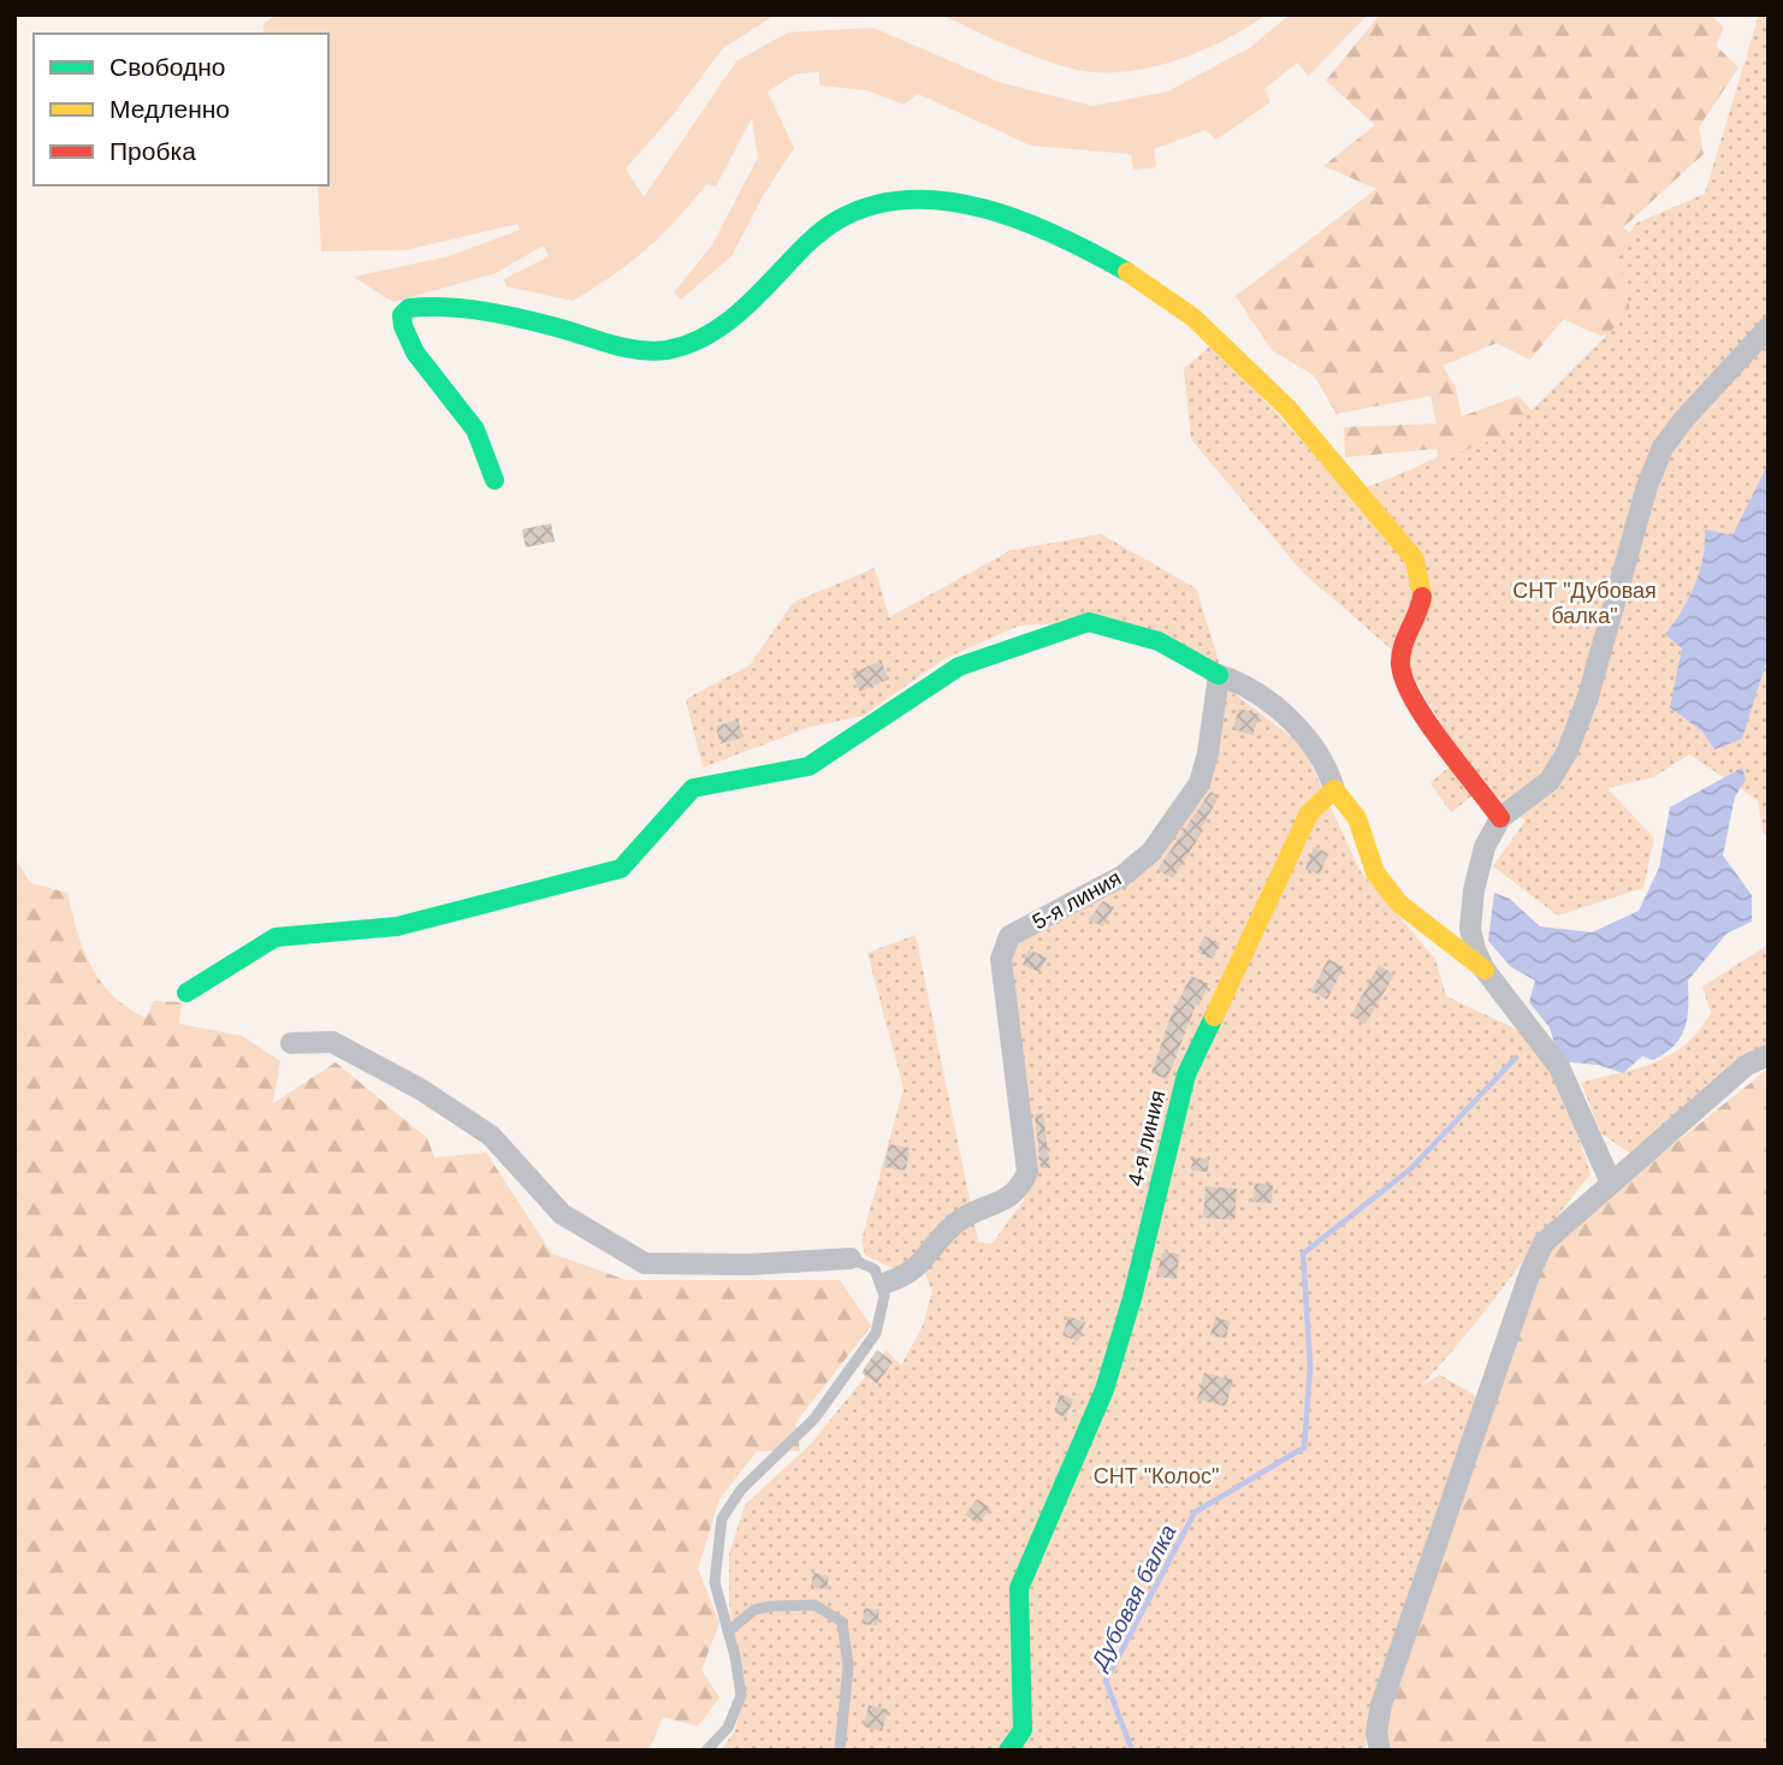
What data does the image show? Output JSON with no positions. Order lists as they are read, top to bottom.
{
  "streets": {
    "street": ["5-я линия", "4-я линия"]
  },
  "water": ["Дубовая балка"],
  "parks": ["СНТ \"Дубовая балка\"", "СНТ \"Колос\""],
  "legend": ["Свободно", "Медленно", "Пробка"]
}
